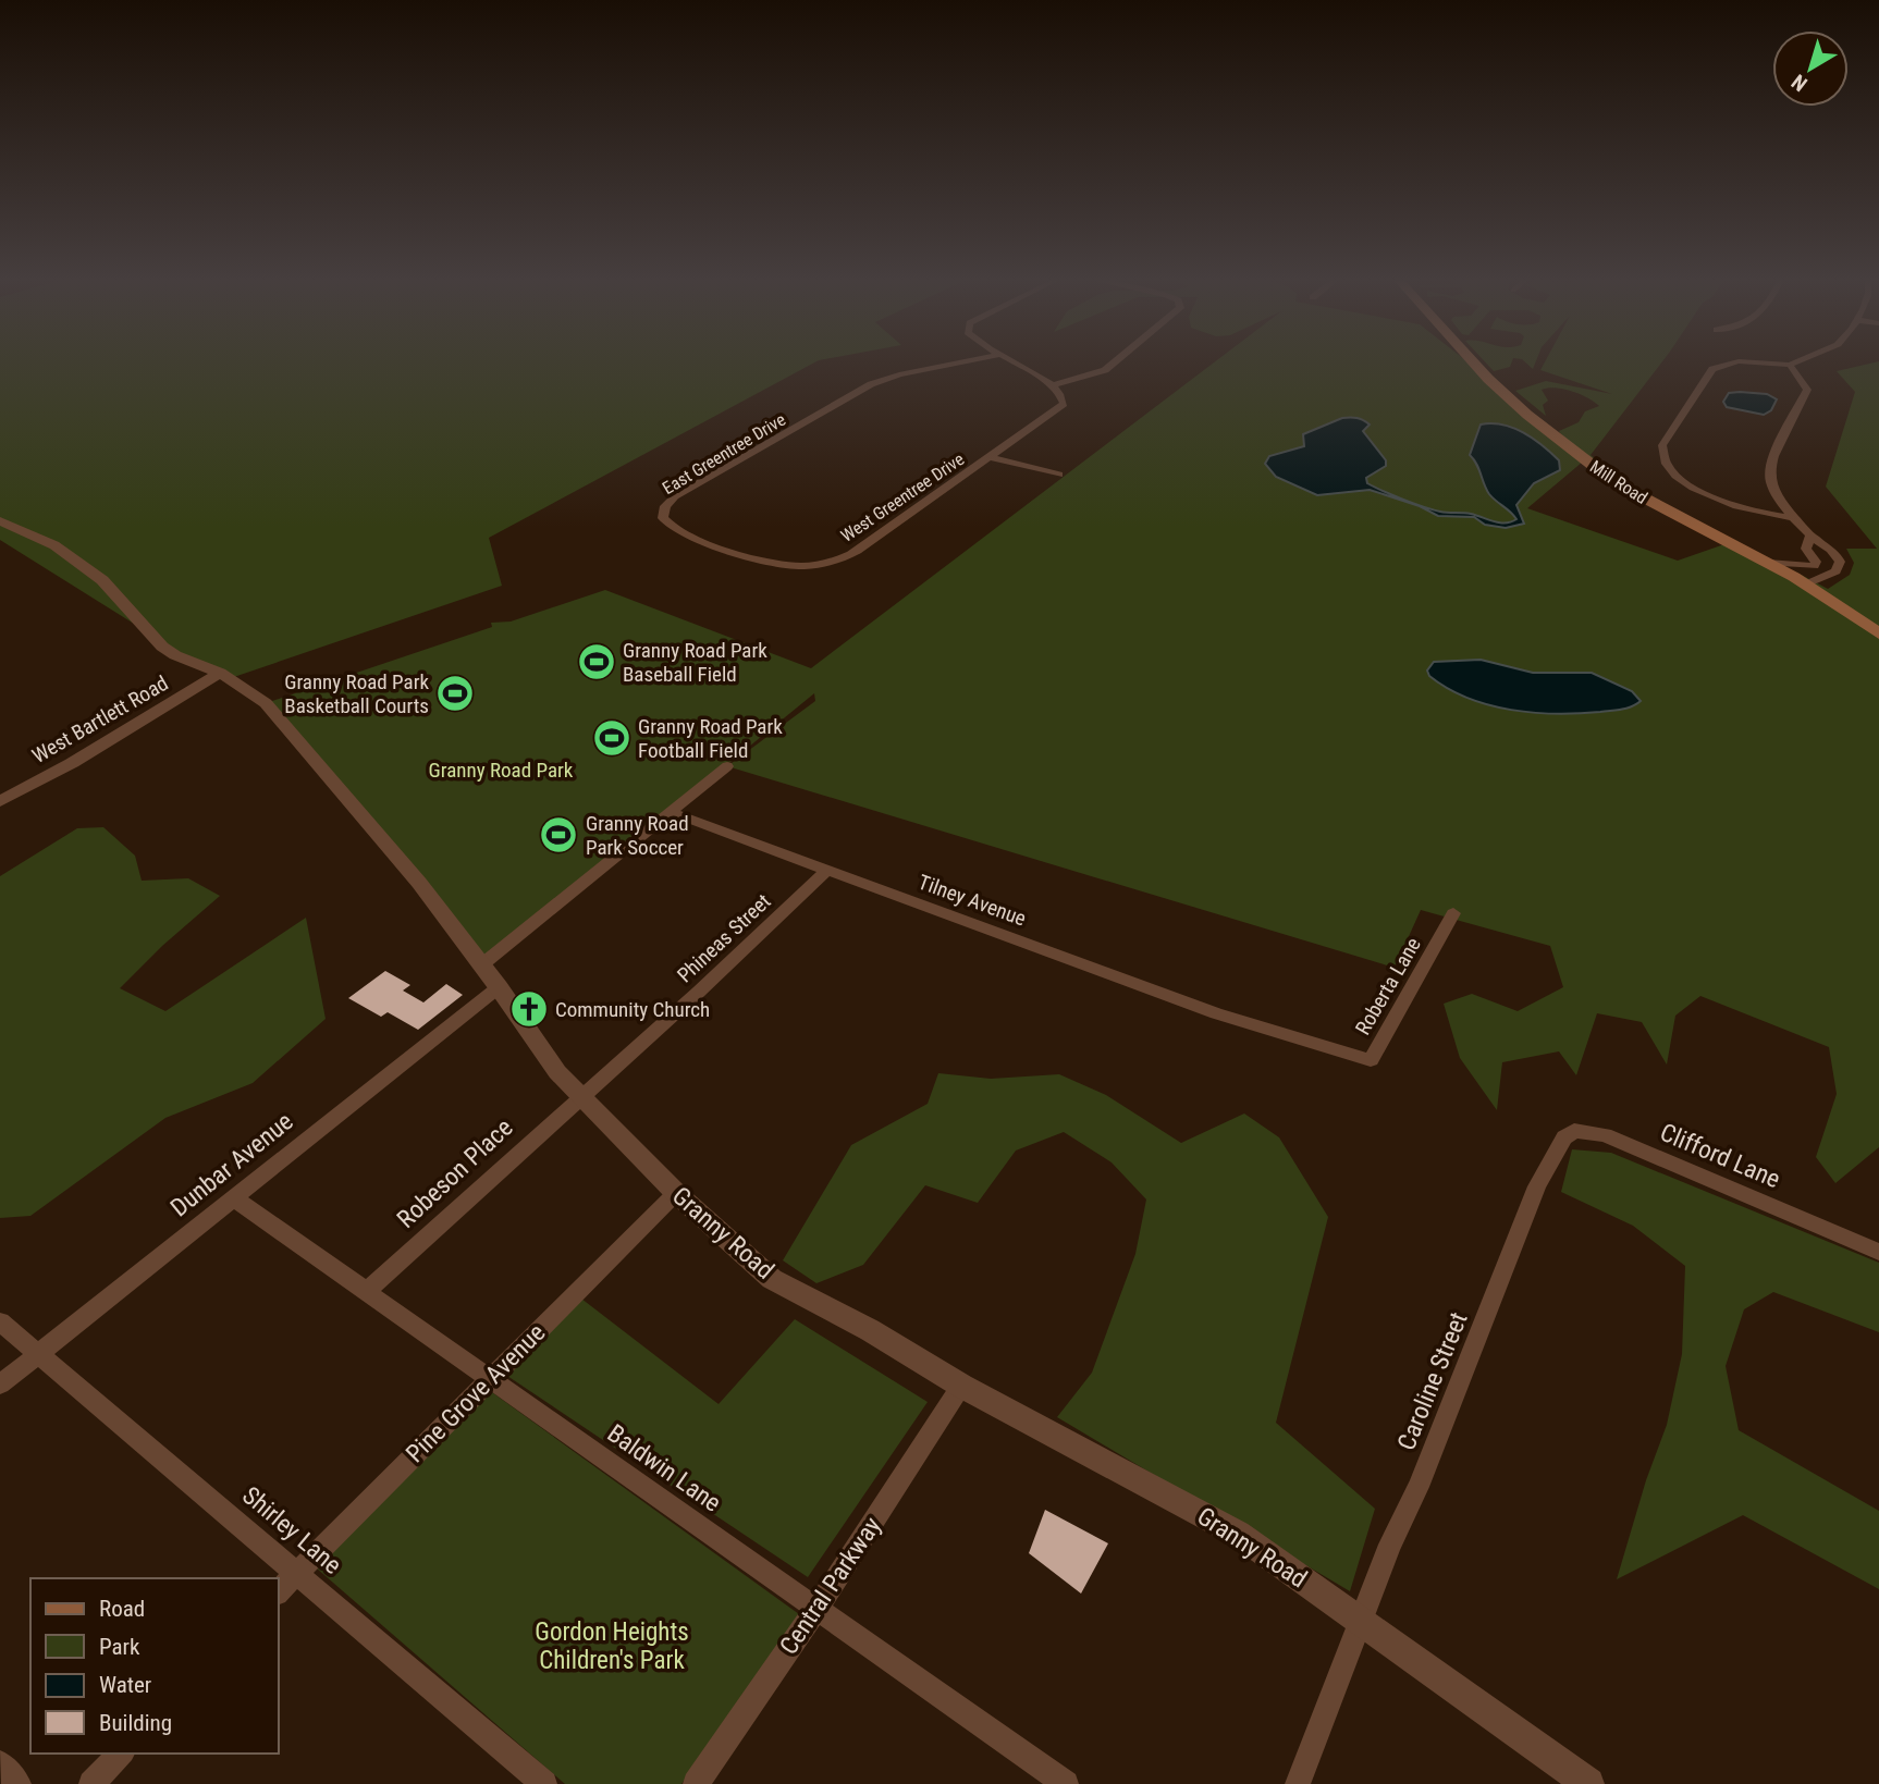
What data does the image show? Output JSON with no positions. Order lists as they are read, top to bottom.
{
  "streets": {
    "main road": ["Mill Road"],
    "street": [
      "East Greentree Drive",
      "West Greentree Drive",
      "West Bartlett Road",
      "Tilney Avenue",
      "Phineas Street",
      "Roberta Lane",
      "Clifford Lane",
      "Dunbar Avenue",
      "Robeson Place",
      "Granny Road",
      "Caroline Street",
      "Pine Grove Avenue",
      "Baldwin Lane",
      "Shirley Lane",
      "Central Parkway"
    ]
  },
  "crossings": [
    ["East Greentree Drive", "West Greentree Drive"],
    ["West Bartlett Road", "Granny Road"],
    ["Tilney Avenue", "Phineas Street"],
    ["Tilney Avenue", "Roberta Lane"],
    ["Phineas Street", "Robeson Place"],
    ["Phineas Street", "Granny Road"],
    ["Clifford Lane", "Caroline Street"],
    ["Dunbar Avenue", "Granny Road"],
    ["Dunbar Avenue", "Baldwin Lane"],
    ["Dunbar Avenue", "Shirley Lane"],
    ["Robeson Place", "Granny Road"],
    ["Robeson Place", "Baldwin Lane"],
    ["Granny Road", "Caroline Street"],
    ["Granny Road", "Pine Grove Avenue"],
    ["Granny Road", "Central Parkway"],
    ["Pine Grove Avenue", "Baldwin Lane"],
    ["Pine Grove Avenue", "Shirley Lane"],
    ["Baldwin Lane", "Central Parkway"]
  ],
  "parks": ["Granny Road Park", "Gordon Heights Children's Park"],
  "places": {
    "sports": [
      "Granny Road Park Baseball Field",
      "Granny Road Park Basketball Courts",
      "Granny Road Park Football Field",
      "Granny Road Park Soccer"
    ],
    "church": ["Community Church"]
  },
  "legend": [
    "Road",
    "Park",
    "Water",
    "Building"
  ],
  "north": "bottom left"
}
